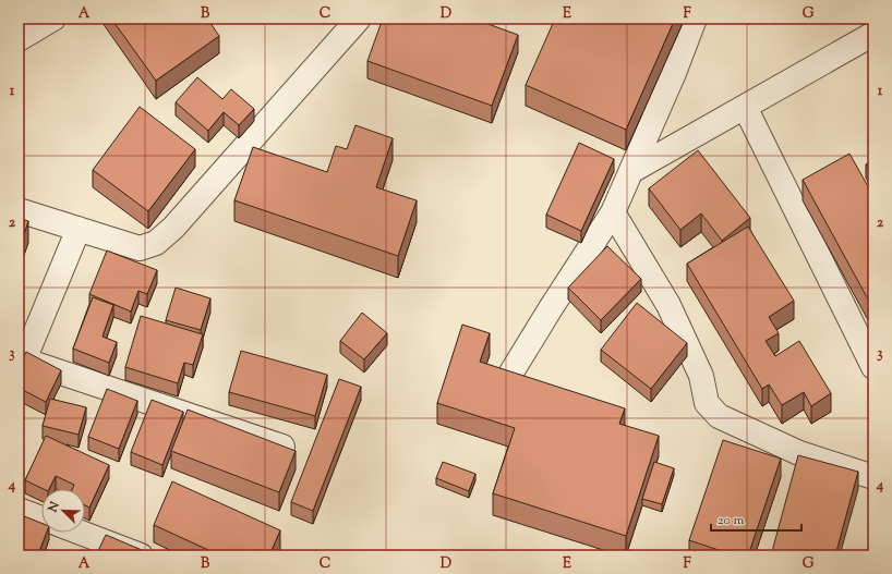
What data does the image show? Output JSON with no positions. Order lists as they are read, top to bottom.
{
  "scale_bar": "20 m",
  "north": "top left",
  "grid": {
    "columns": [
      "A",
      "B",
      "C",
      "D",
      "E",
      "F",
      "G"
    ],
    "rows": [
      "1",
      "2",
      "3",
      "4"
    ]
  }
}
